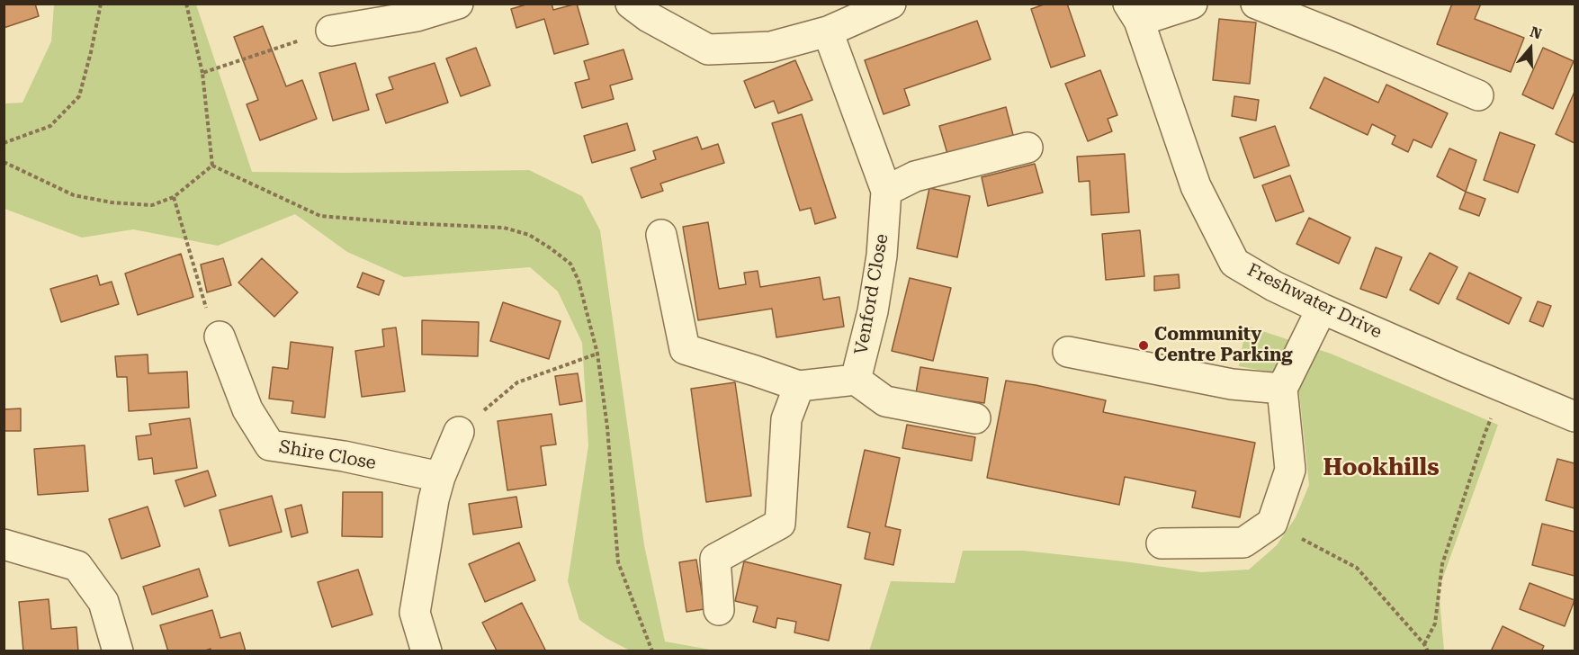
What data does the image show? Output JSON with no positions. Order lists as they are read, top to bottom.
{
  "streets": {
    "street": ["Venford Close", "Freshwater Drive", "Shire Close"]
  },
  "districts": ["Hookhills"],
  "places": ["Community Centre Parking"],
  "north": "top"
}
